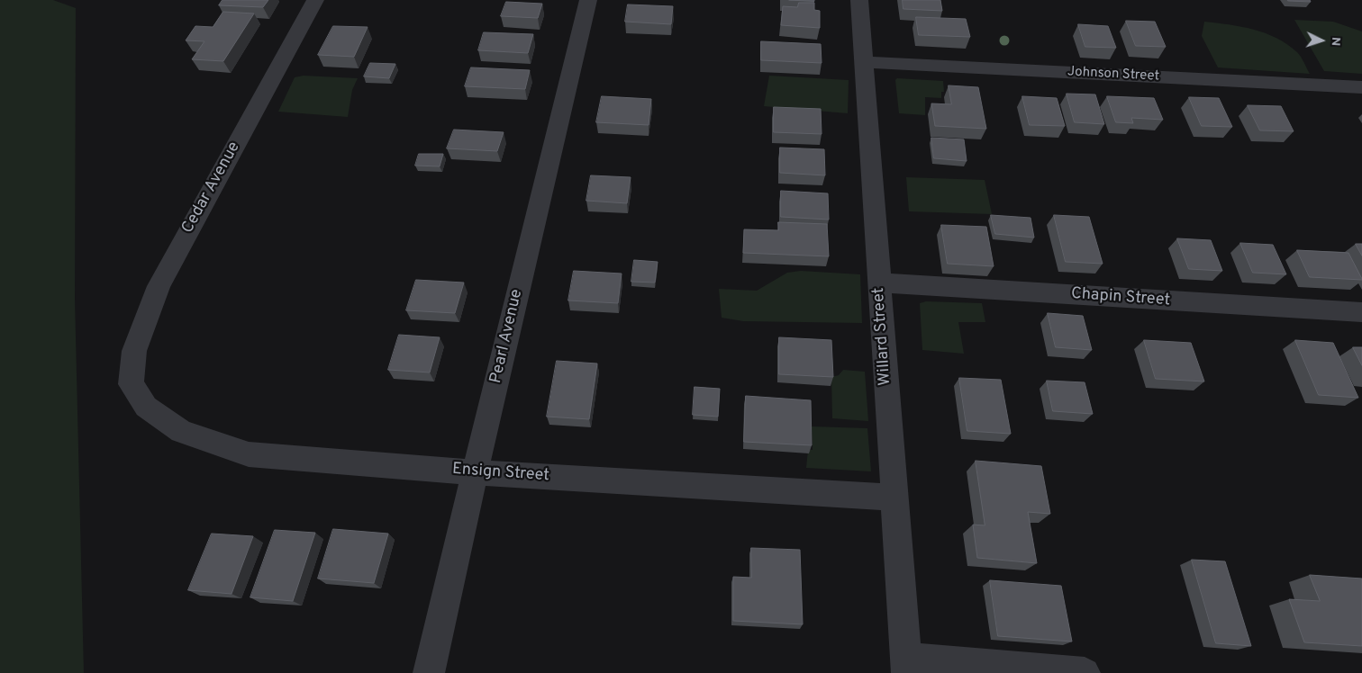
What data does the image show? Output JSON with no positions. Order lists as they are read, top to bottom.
{
  "streets": {
    "street": [
      "Johnson Street",
      "Cedar Avenue",
      "Chapin Street",
      "Pearl Avenue",
      "Willard Street",
      "Ensign Street"
    ]
  },
  "crossings": [
    ["Johnson Street", "Willard Street"],
    ["Cedar Avenue", "Ensign Street"],
    ["Chapin Street", "Willard Street"],
    ["Pearl Avenue", "Ensign Street"],
    ["Willard Street", "Ensign Street"]
  ],
  "north": "right"
}
